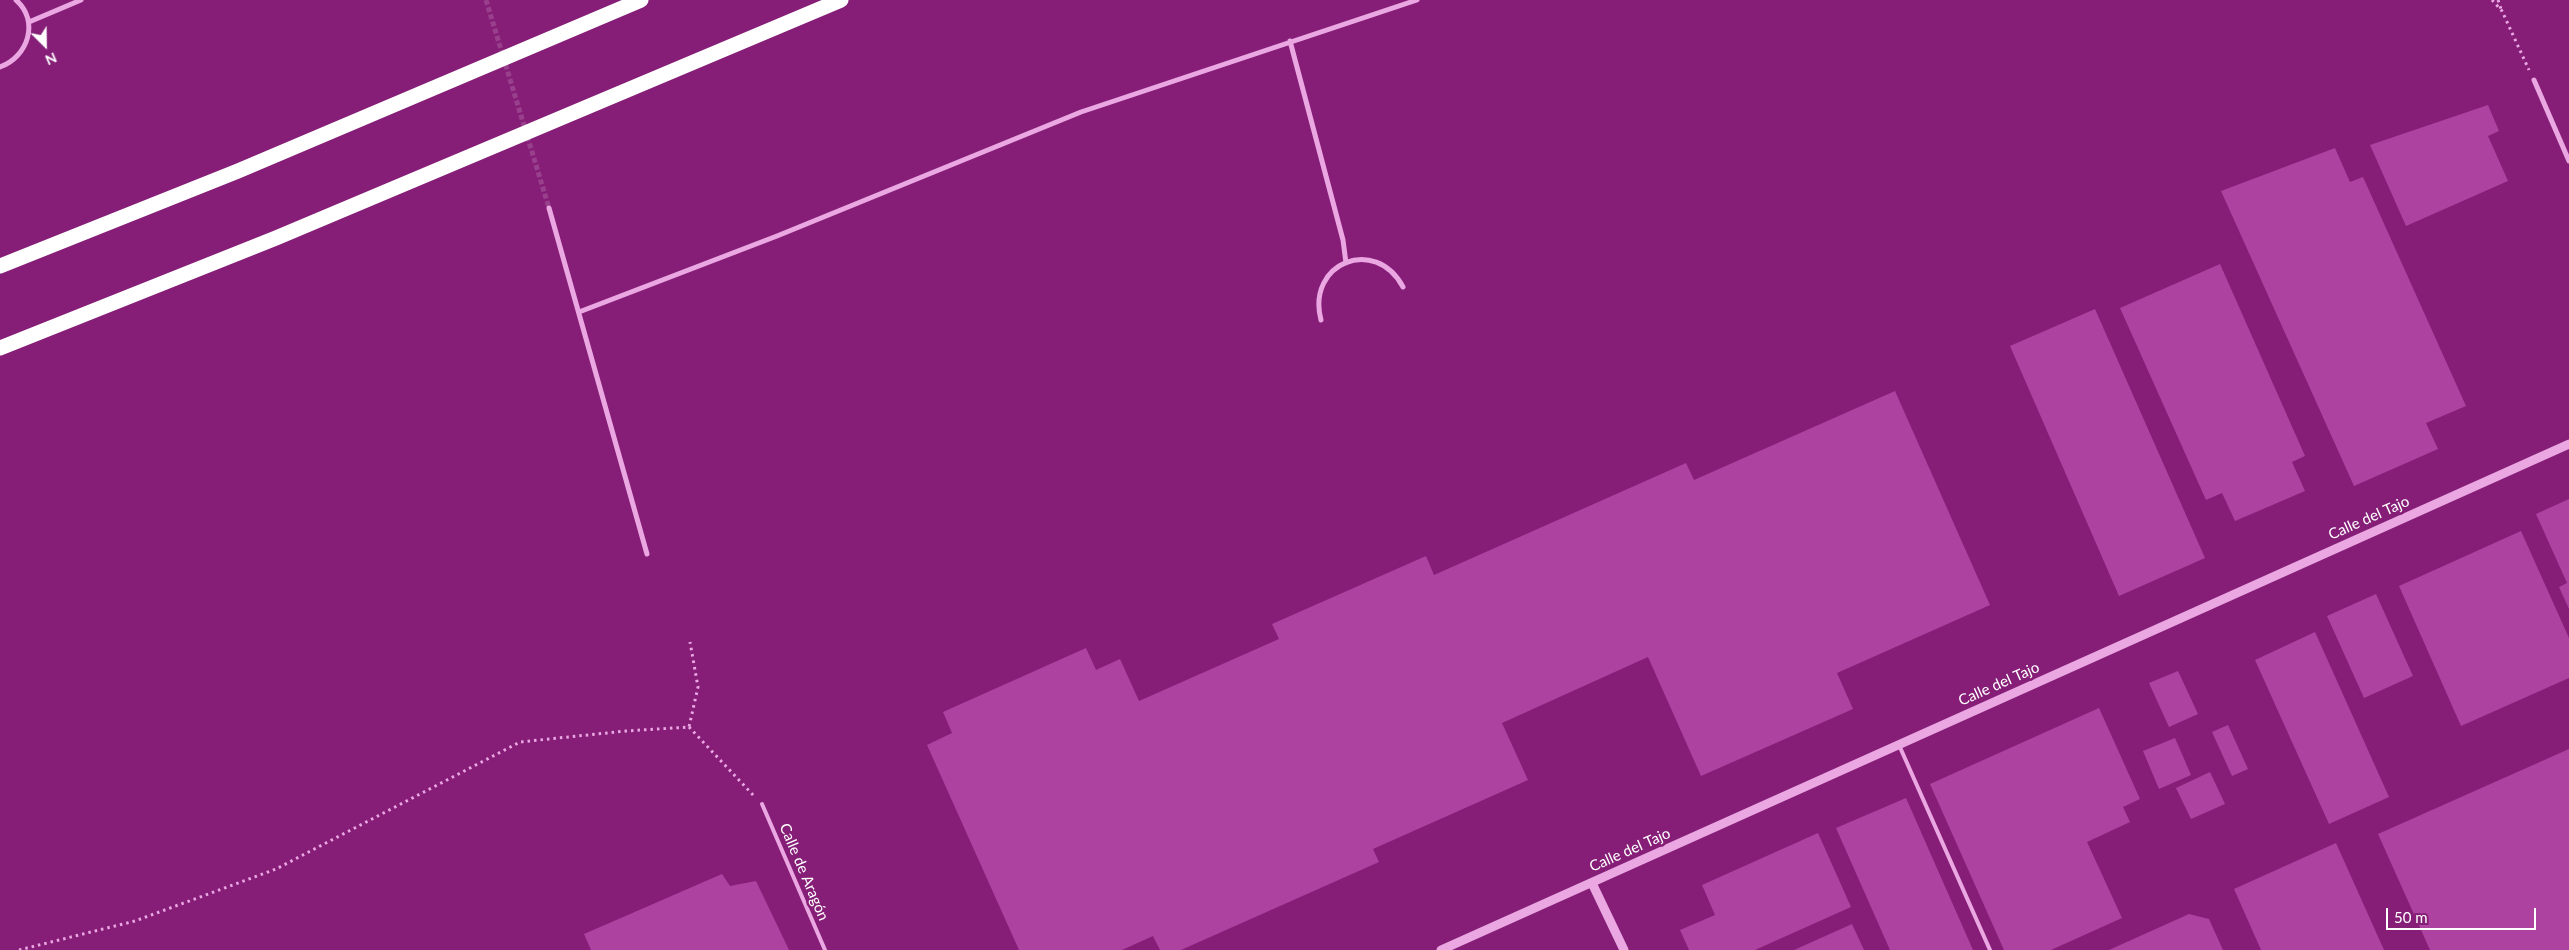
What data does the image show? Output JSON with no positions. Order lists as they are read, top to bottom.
{
  "streets": {
    "street": ["Calle del Tajo"],
    "lane": ["Calle de Aragón"]
  },
  "scale_bar": "50 m",
  "north": "bottom right"
}
